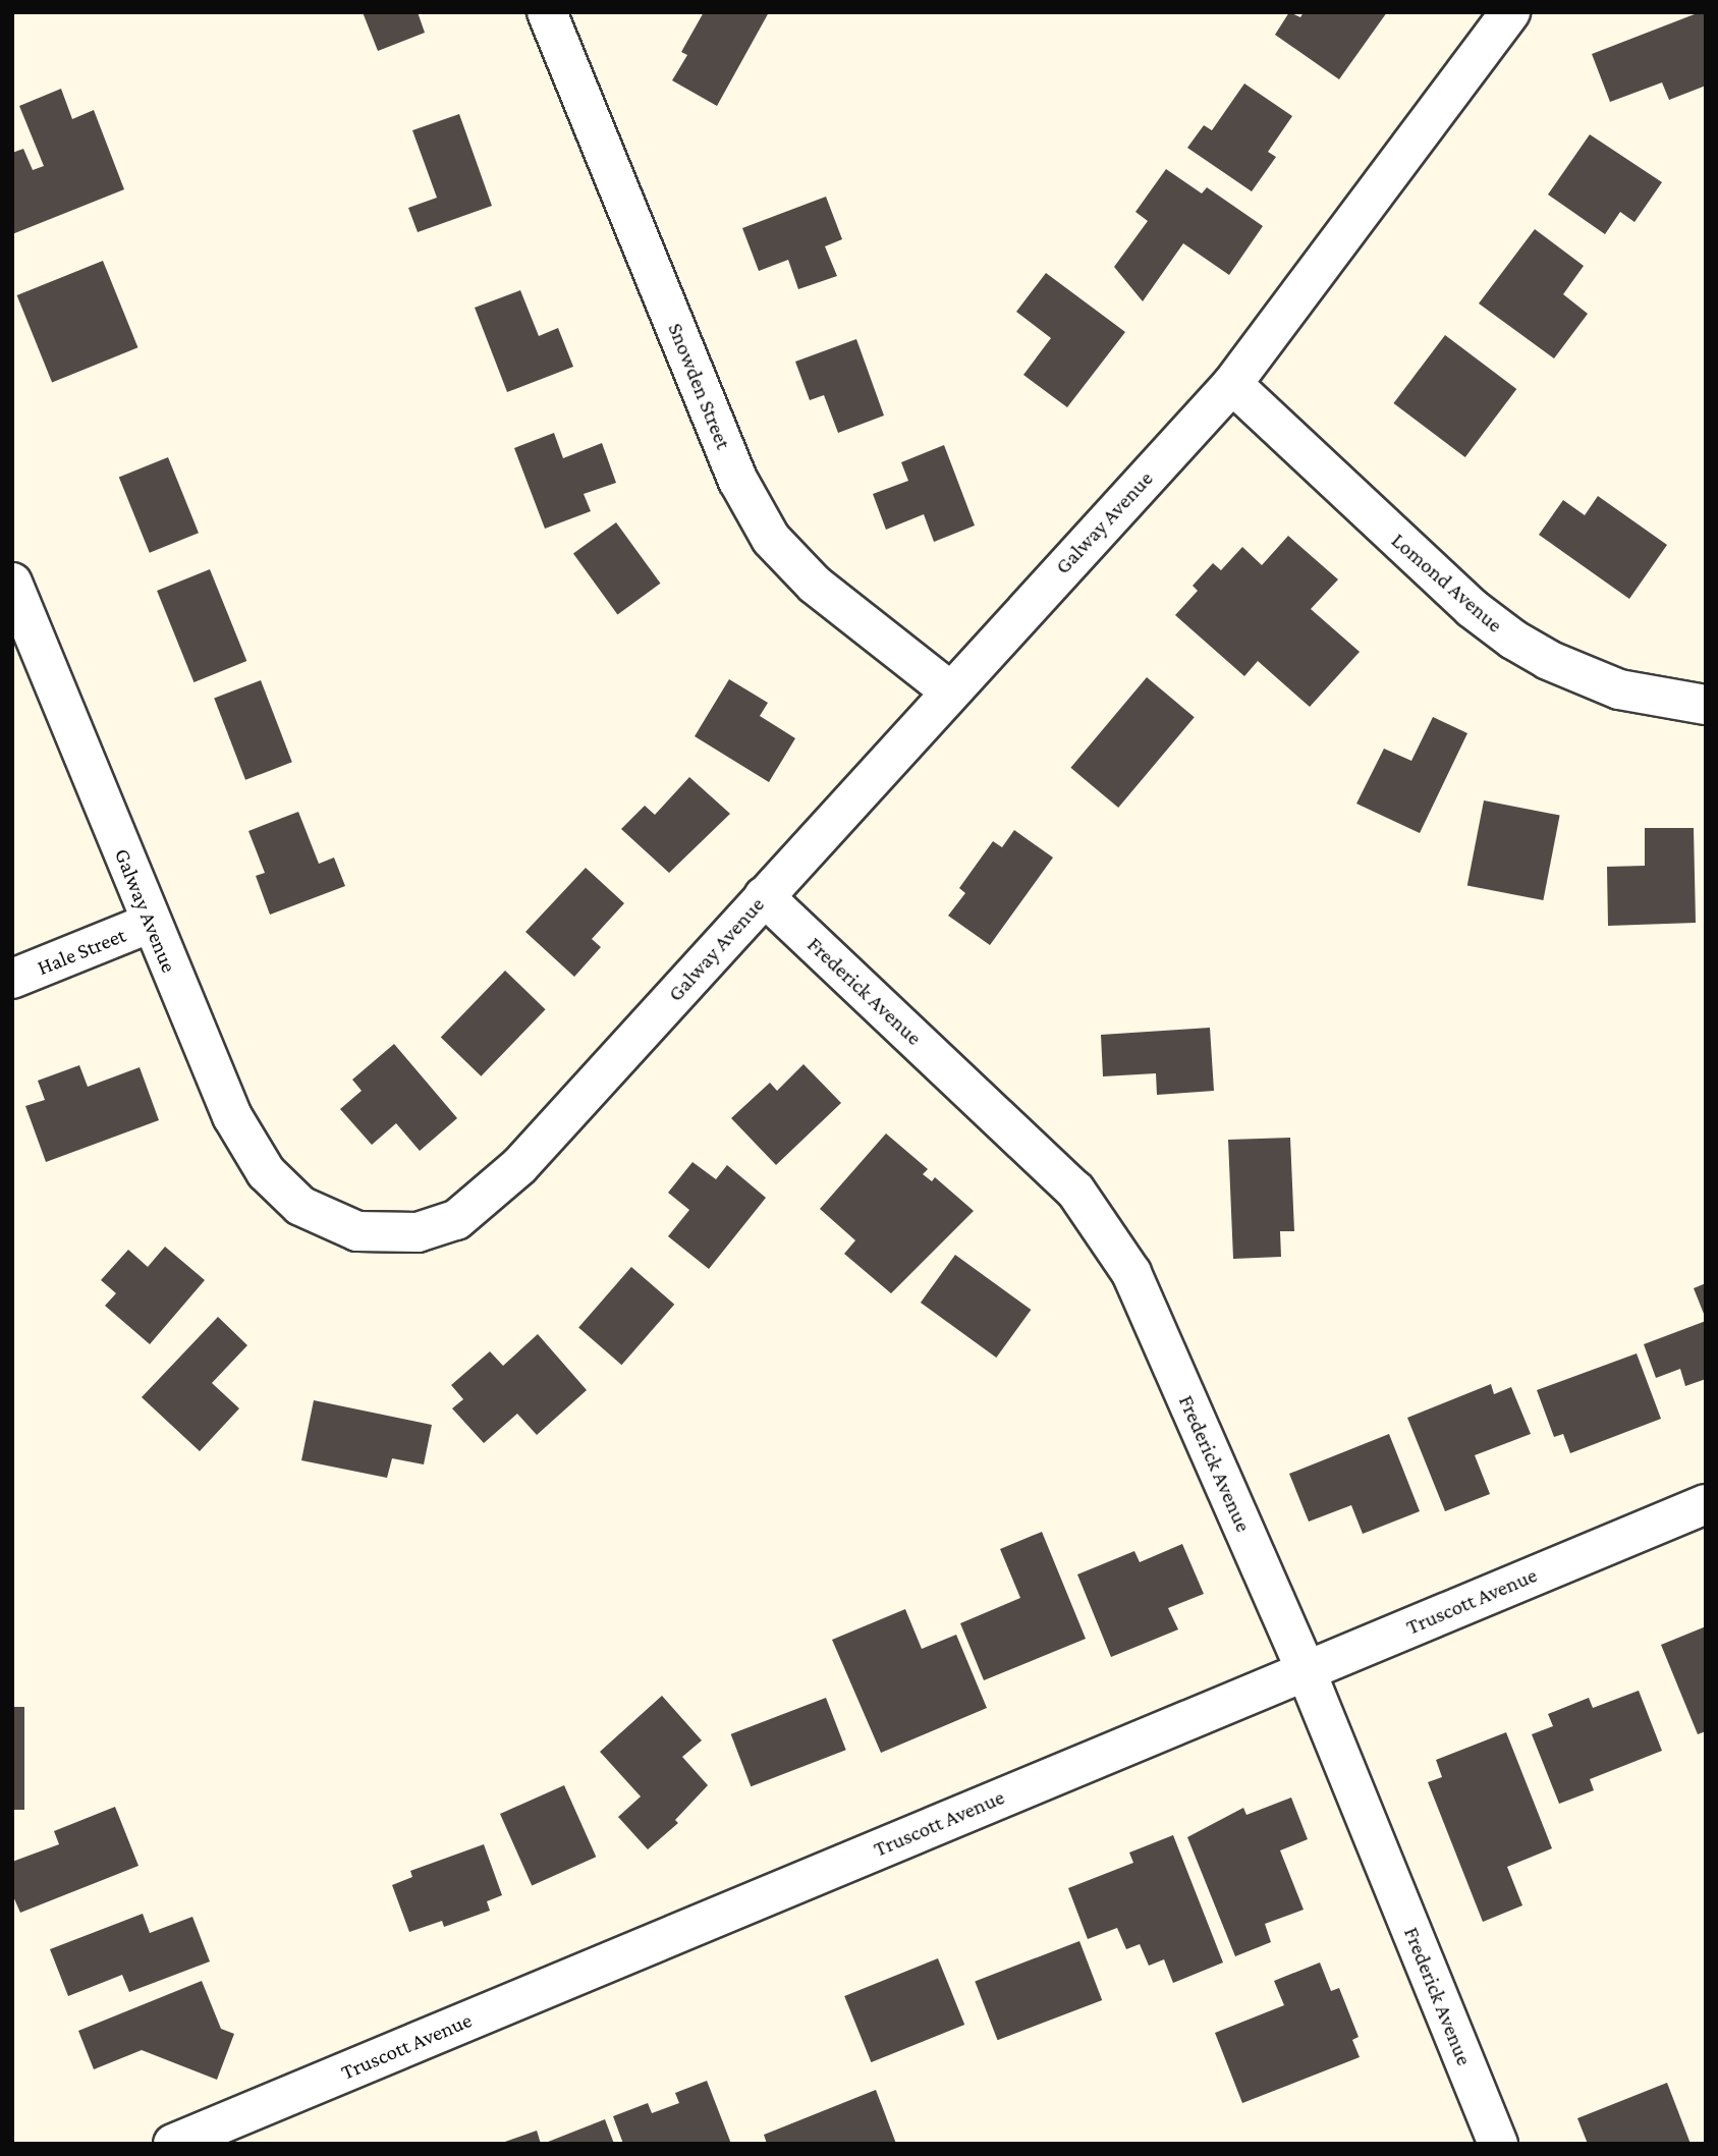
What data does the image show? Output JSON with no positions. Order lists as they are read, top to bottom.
{
  "streets": {
    "street": [
      "Snowden Street",
      "Galway Avenue",
      "Lomond Avenue",
      "Hale Street",
      "Frederick Avenue",
      "Truscott Avenue"
    ]
  },
  "crossings": [
    ["Snowden Street", "Galway Avenue"],
    ["Galway Avenue", "Lomond Avenue"],
    ["Galway Avenue", "Hale Street"],
    ["Galway Avenue", "Frederick Avenue"],
    ["Frederick Avenue", "Truscott Avenue"]
  ]
}
